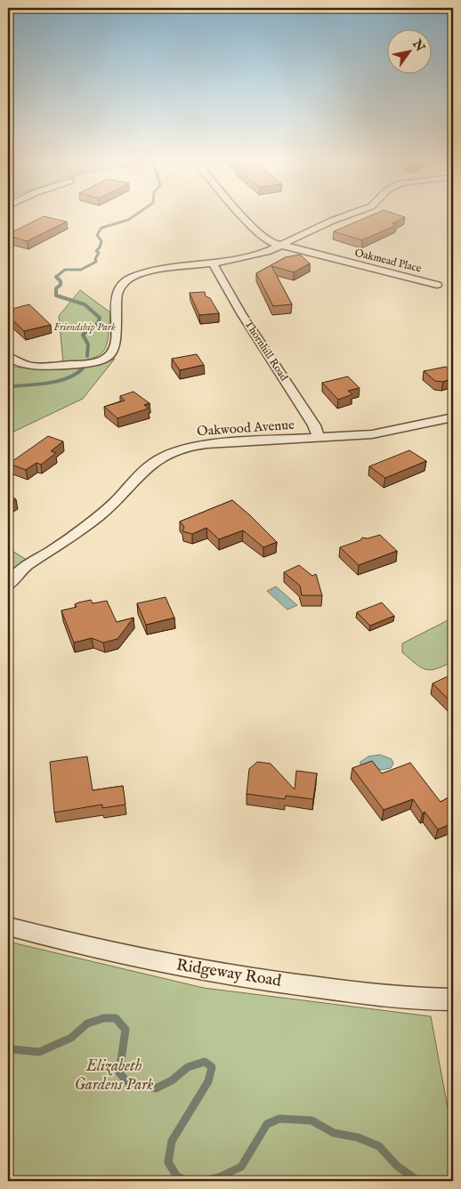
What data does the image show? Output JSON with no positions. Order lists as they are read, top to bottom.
{
  "streets": {
    "street": [
      "Oakmead Place",
      "Thornhill Road",
      "Oakwood Avenue",
      "Ridgeway Road"
    ]
  },
  "crossings": [
    ["Thornhill Road", "Oakwood Avenue"]
  ],
  "parks": ["Friendship Park", "Elizabeth Gardens Park"],
  "north": "top right"
}
